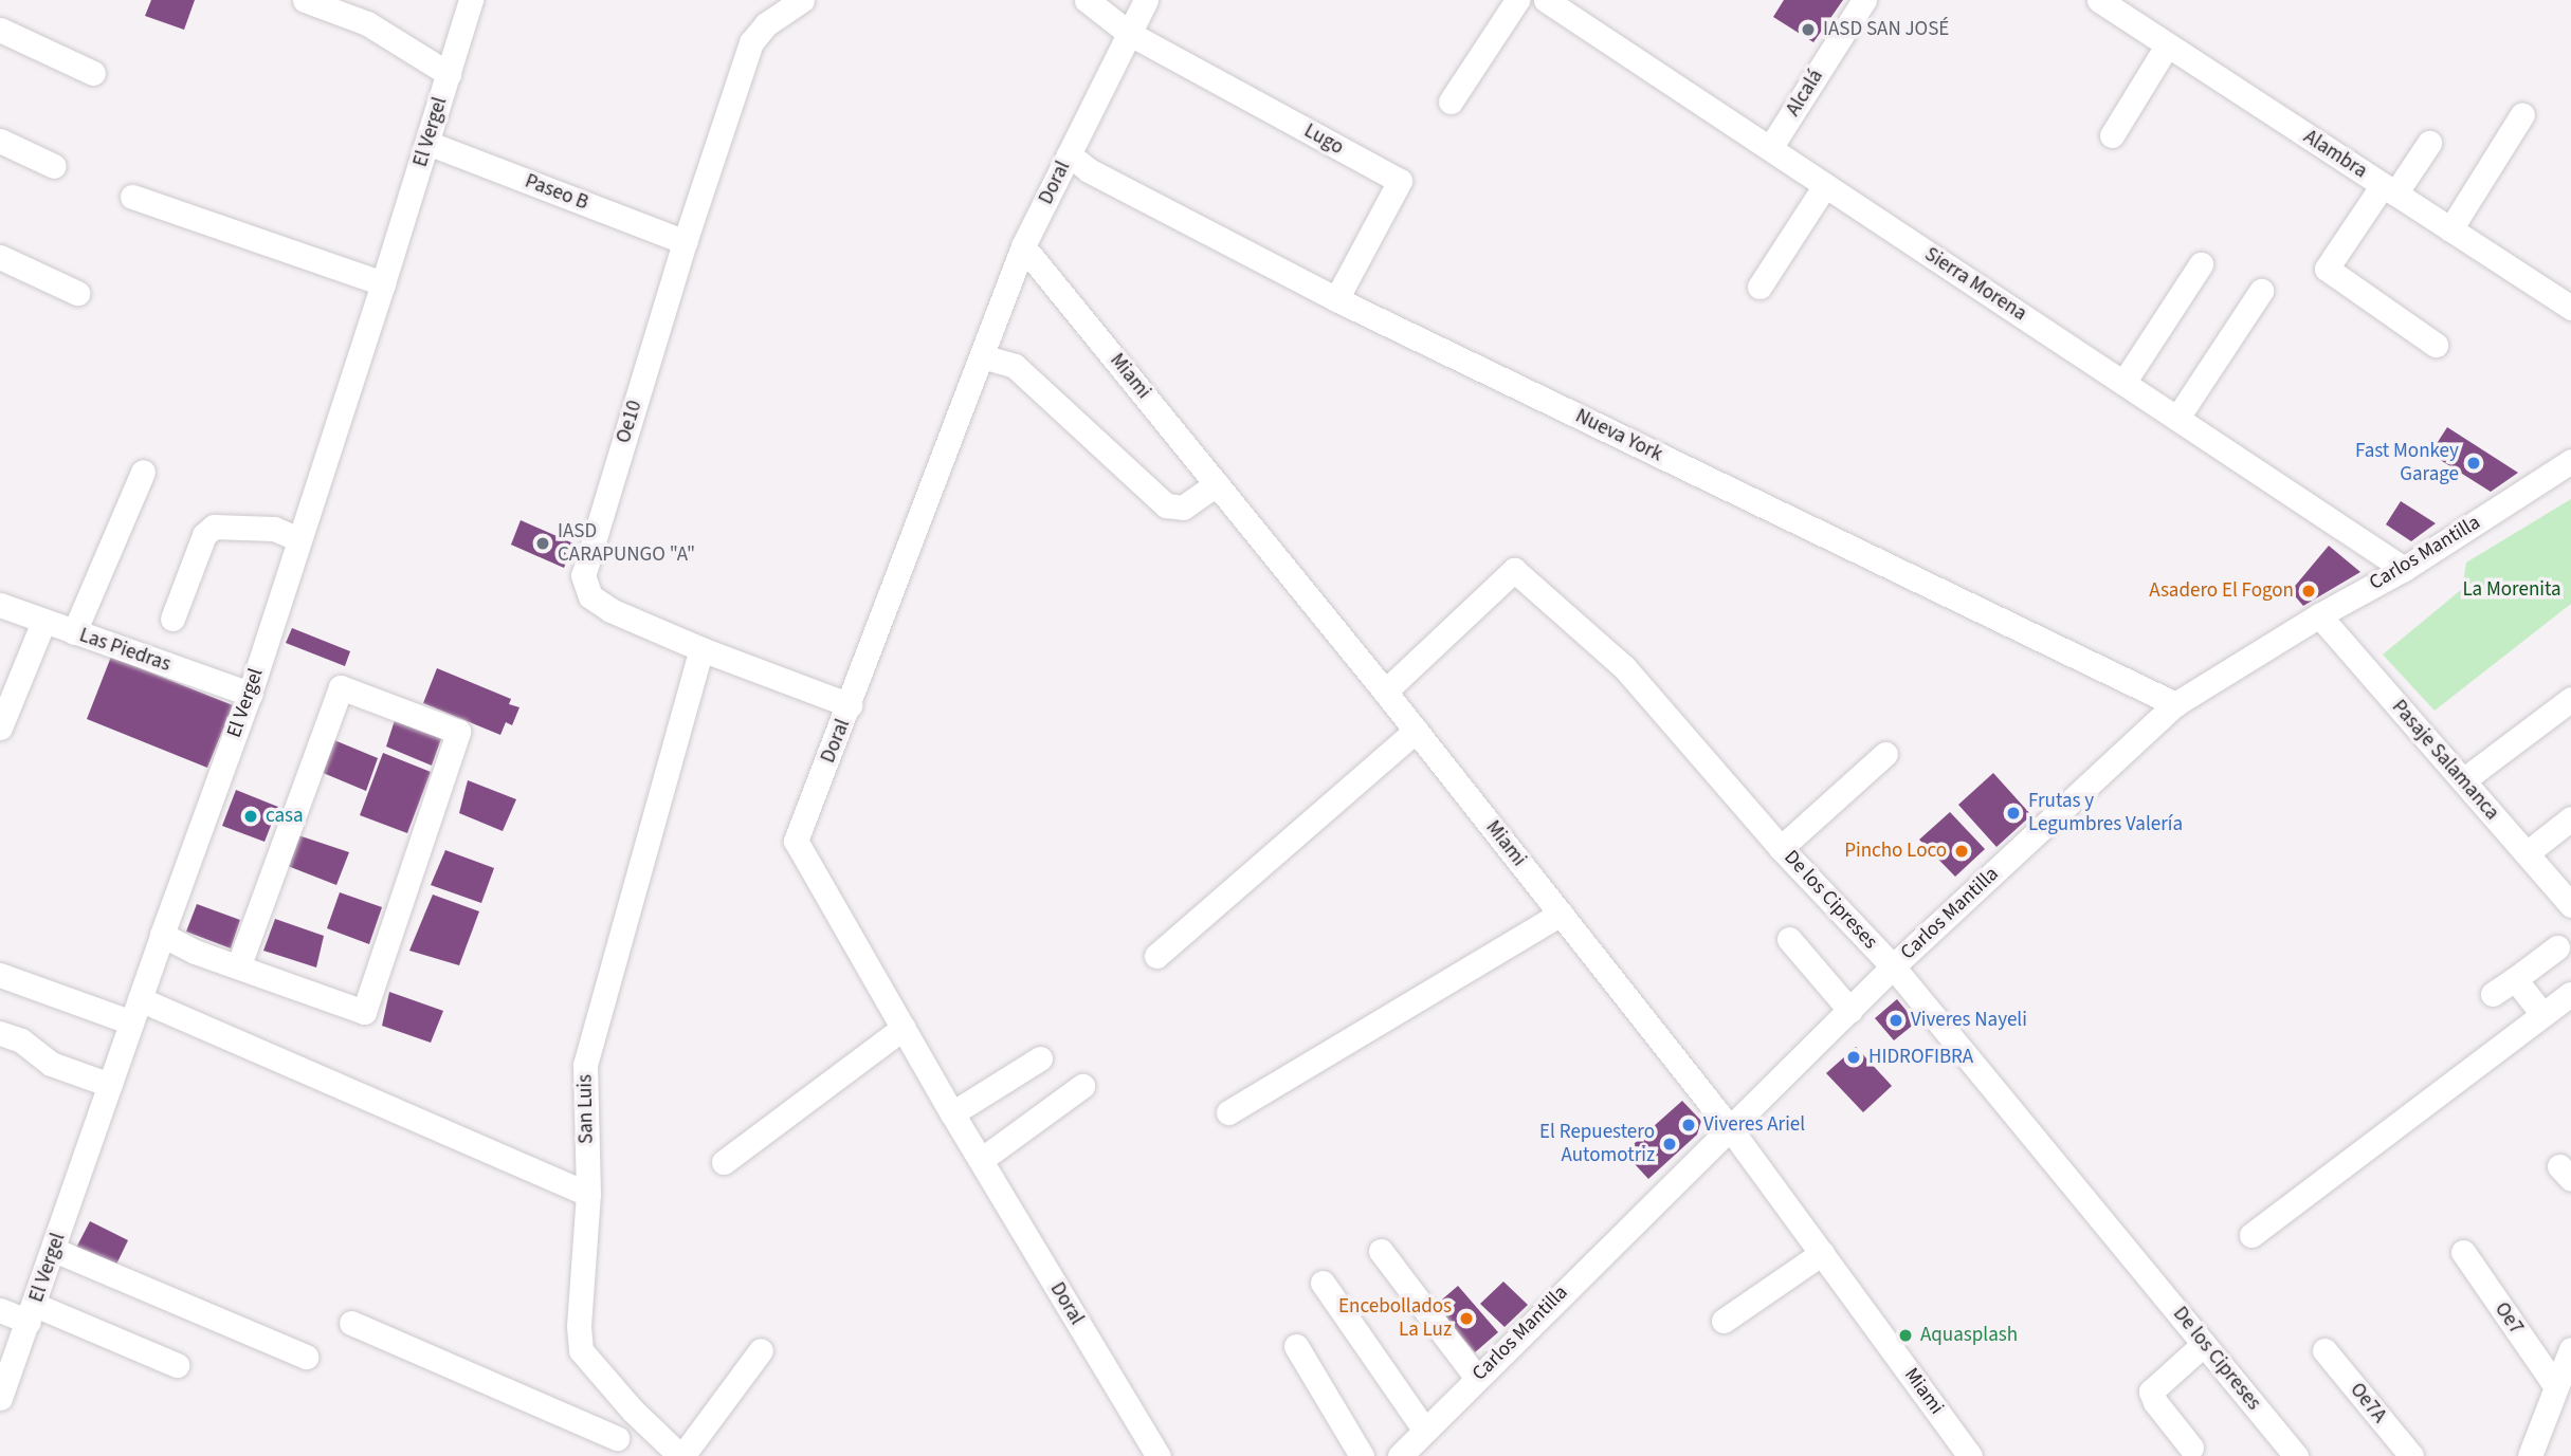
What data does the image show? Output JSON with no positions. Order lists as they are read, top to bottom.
{
  "streets": {
    "street": [
      "Alcalá",
      "El Vergel",
      "Lugo",
      "Alambra",
      "Doral",
      "Paseo B",
      "Sierra Morena",
      "Miami",
      "Oe10",
      "Nueva York",
      "Carlos Mantilla",
      "Las Piedras",
      "Pasaje Salamanca",
      "De los Cipreses",
      "San Luis",
      "Oe7",
      "Oe7A"
    ]
  },
  "crossings": [
    ["Alcalá", "Sierra Morena"],
    ["El Vergel", "Paseo B"],
    ["El Vergel", "Las Piedras"],
    ["Lugo", "Doral"],
    ["Lugo", "Nueva York"],
    ["Doral", "Miami"],
    ["Doral", "Oe10"],
    ["Doral", "Nueva York"],
    ["Paseo B", "Oe10"],
    ["Sierra Morena", "Carlos Mantilla"],
    ["Miami", "Carlos Mantilla"],
    ["Miami", "De los Cipreses"],
    ["Oe10", "San Luis"],
    ["Nueva York", "Carlos Mantilla"],
    ["Carlos Mantilla", "Pasaje Salamanca"],
    ["Carlos Mantilla", "De los Cipreses"]
  ],
  "parks": ["La Morenita"],
  "places": [
    "IASD SAN JOSÉ",
    "Fast Monkey Garage",
    "IASD CARAPUNGO \"A\"",
    "Asadero El Fogon",
    "Frutas y Legumbres Valería",
    "casa",
    "Pincho Loco",
    "Viveres Nayeli",
    "HIDROFIBRA",
    "Viveres Ariel",
    "El Repuestero Automotriz",
    "Encebollados La Luz",
    "Aquasplash"
  ]
}
